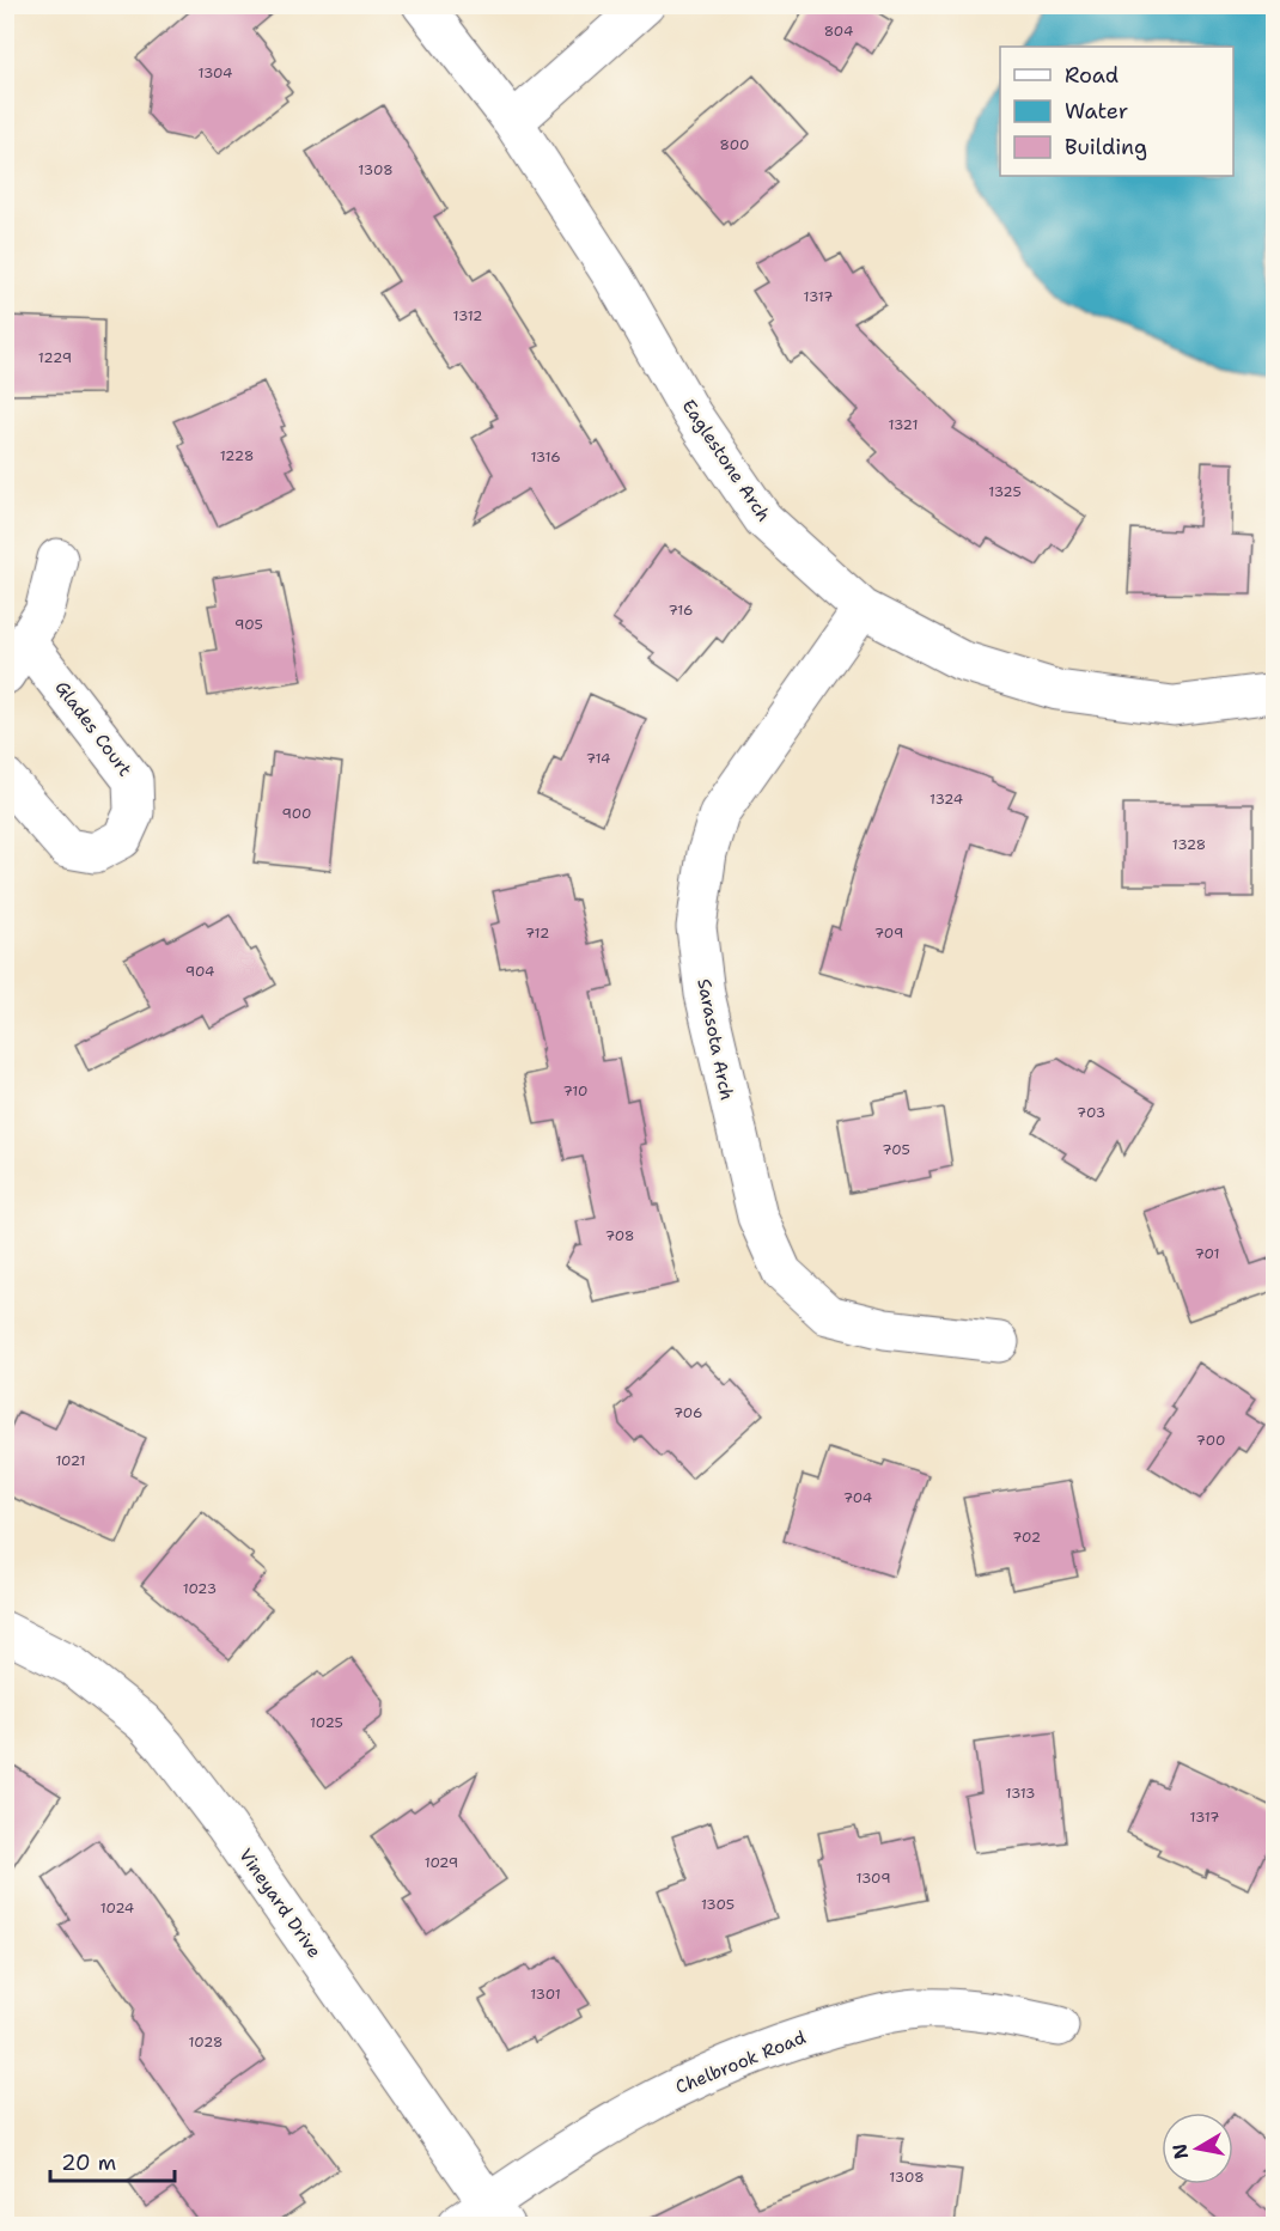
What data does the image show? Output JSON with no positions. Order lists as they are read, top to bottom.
{
  "streets": {
    "street": [
      "Eaglestone Arch",
      "Glades Court",
      "Sarasota Arch",
      "Vineyard Drive",
      "Chelbrook Road"
    ]
  },
  "crossings": [
    ["Eaglestone Arch", "Sarasota Arch"],
    ["Vineyard Drive", "Chelbrook Road"]
  ],
  "house_numbers": [
    "804",
    "1304",
    "800",
    "1308",
    "1317",
    "1312",
    "1229",
    "1321",
    "1228",
    "1316",
    "1325",
    "716",
    "905",
    "714",
    "1324",
    "900",
    "1328",
    "712",
    "709",
    "904",
    "710",
    "703",
    "705",
    "708",
    "701",
    "706",
    "700",
    "1021",
    "704",
    "702",
    "1023",
    "1025",
    "1313",
    "1317",
    "1029",
    "1309",
    "1305",
    "1024",
    "1301",
    "1028",
    "1308"
  ],
  "legend": ["Road", "Water", "Building"],
  "scale_bar": "20 m",
  "north": "left"
}
